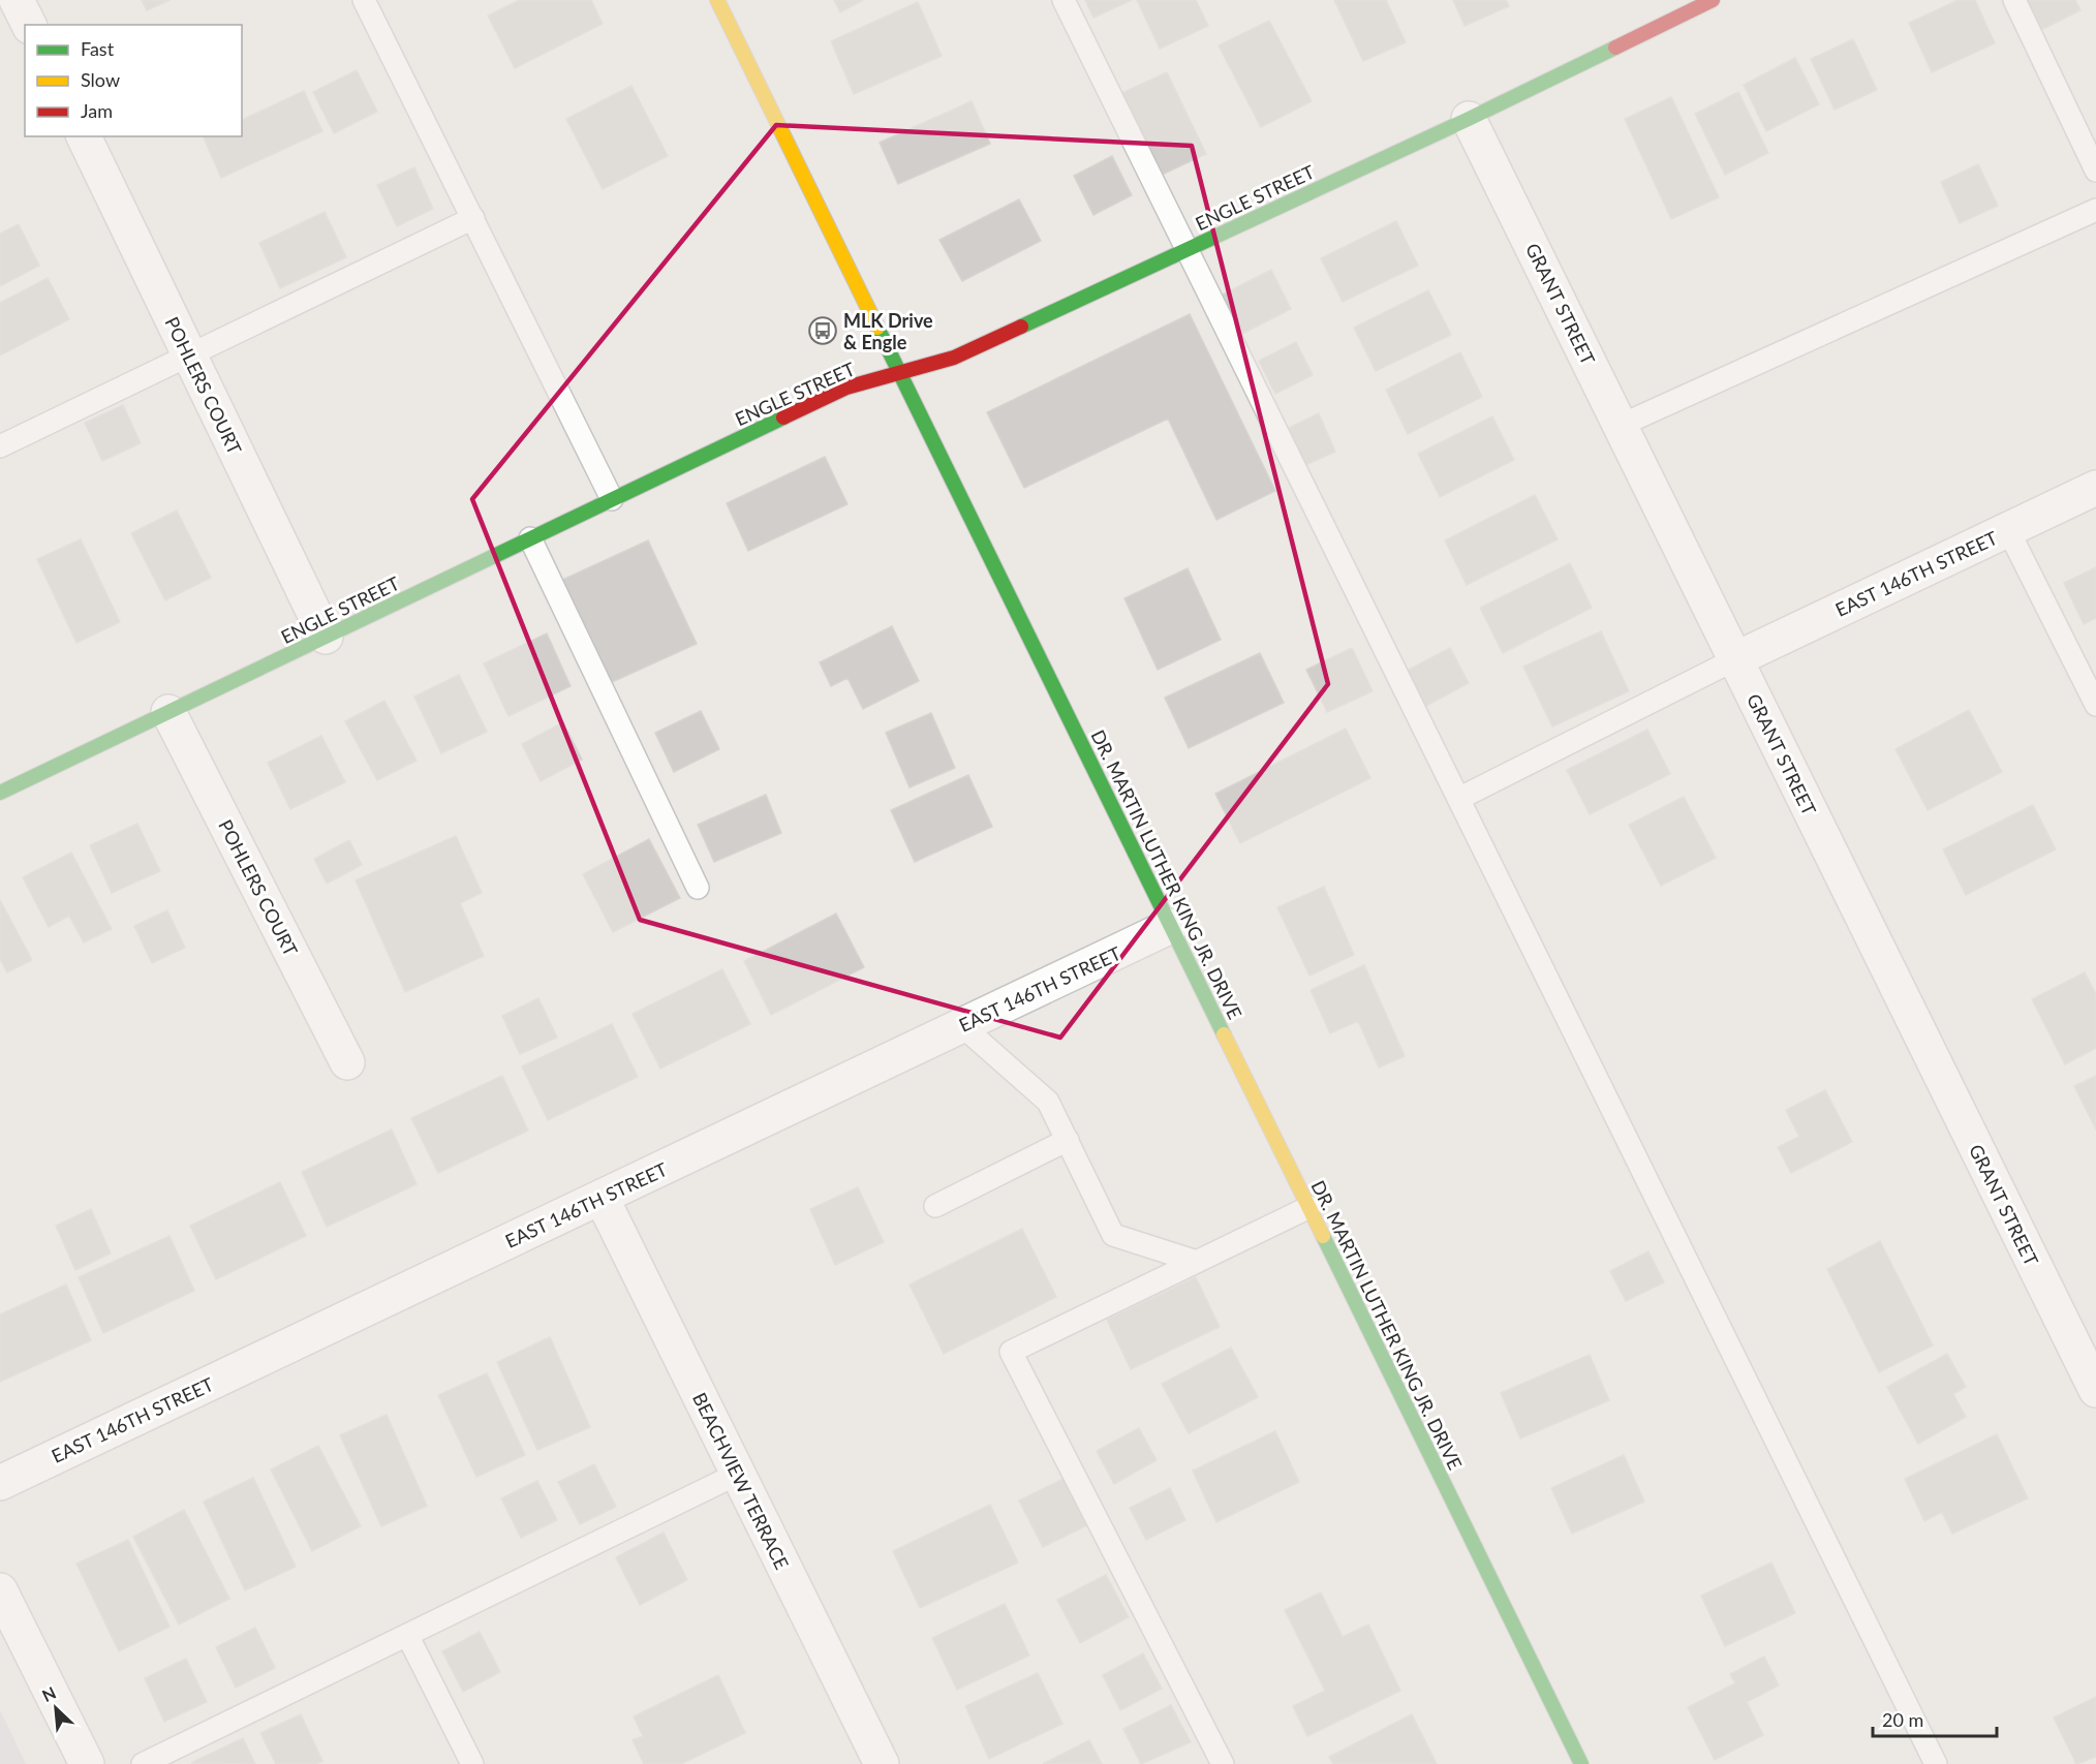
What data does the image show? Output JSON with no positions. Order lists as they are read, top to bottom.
{
  "streets": {
    "street": [
      "ENGLE STREET",
      "GRANT STREET",
      "POHLERS COURT",
      "EAST 146TH STREET",
      "DR. MARTIN LUTHER KING JR. DRIVE",
      "BEACHVIEW TERRACE"
    ]
  },
  "crossings": [
    ["ENGLE STREET", "GRANT STREET"],
    ["ENGLE STREET", "POHLERS COURT"],
    ["ENGLE STREET", "DR. MARTIN LUTHER KING JR. DRIVE"],
    ["GRANT STREET", "EAST 146TH STREET"],
    ["EAST 146TH STREET", "DR. MARTIN LUTHER KING JR. DRIVE"],
    ["EAST 146TH STREET", "BEACHVIEW TERRACE"]
  ],
  "places": {
    "bus stop": ["MLK Drive & Engle"]
  },
  "legend": ["Fast", "Slow", "Jam"],
  "scale_bar": "20 m",
  "north": "top left"
}
